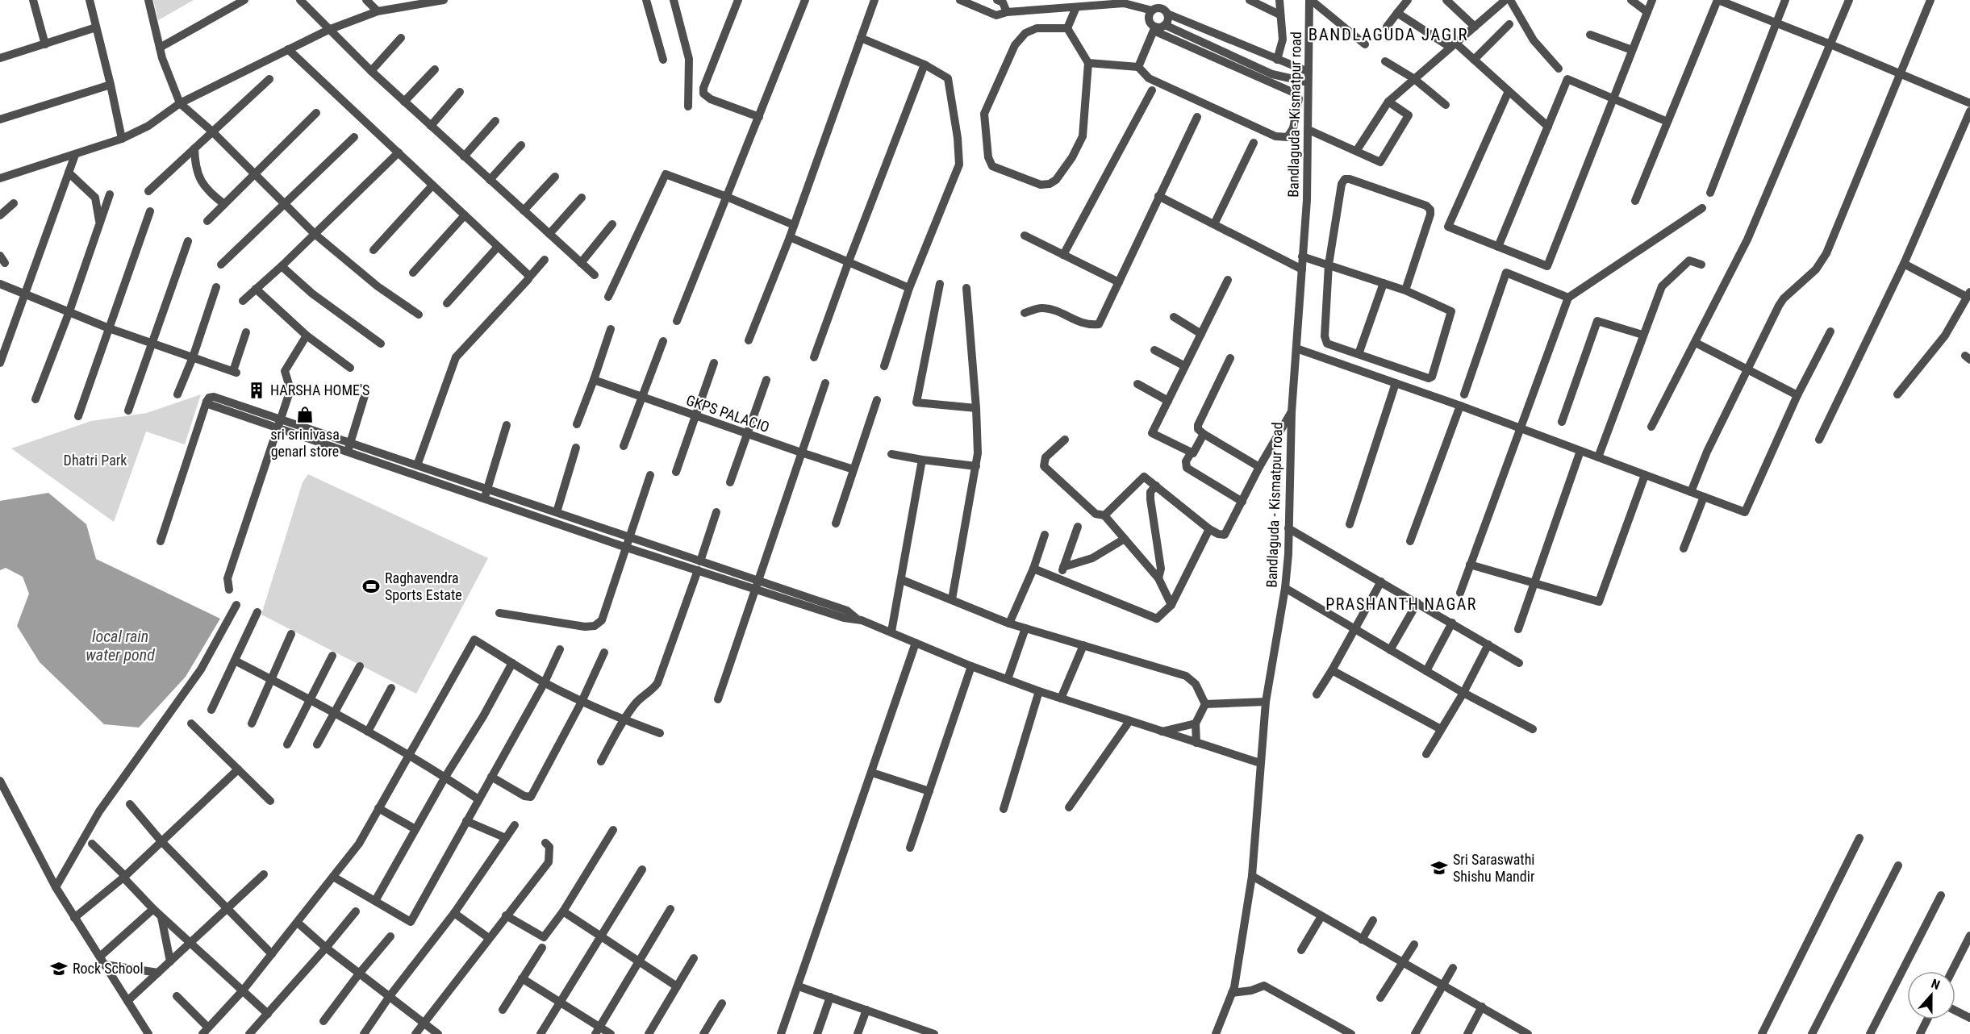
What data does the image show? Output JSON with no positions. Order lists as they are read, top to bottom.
{
  "streets": {
    "street": ["Bandlaguda - Kismatpur road", "GKPS PALACIO"]
  },
  "districts": ["BANDLAGUDA JAGIR", "PRASHANTH NAGAR"],
  "water": ["local rain water pond"],
  "parks": ["Dhatri Park"],
  "places": {
    "building": ["HARSHA HOME'S"],
    "shop": ["sri srinivasa genarl store"],
    "sports": ["Raghavendra Sports Estate"],
    "school or university": ["Sri Saraswathi Shishu Mandir", "Rock School"]
  },
  "north": "top"
}
